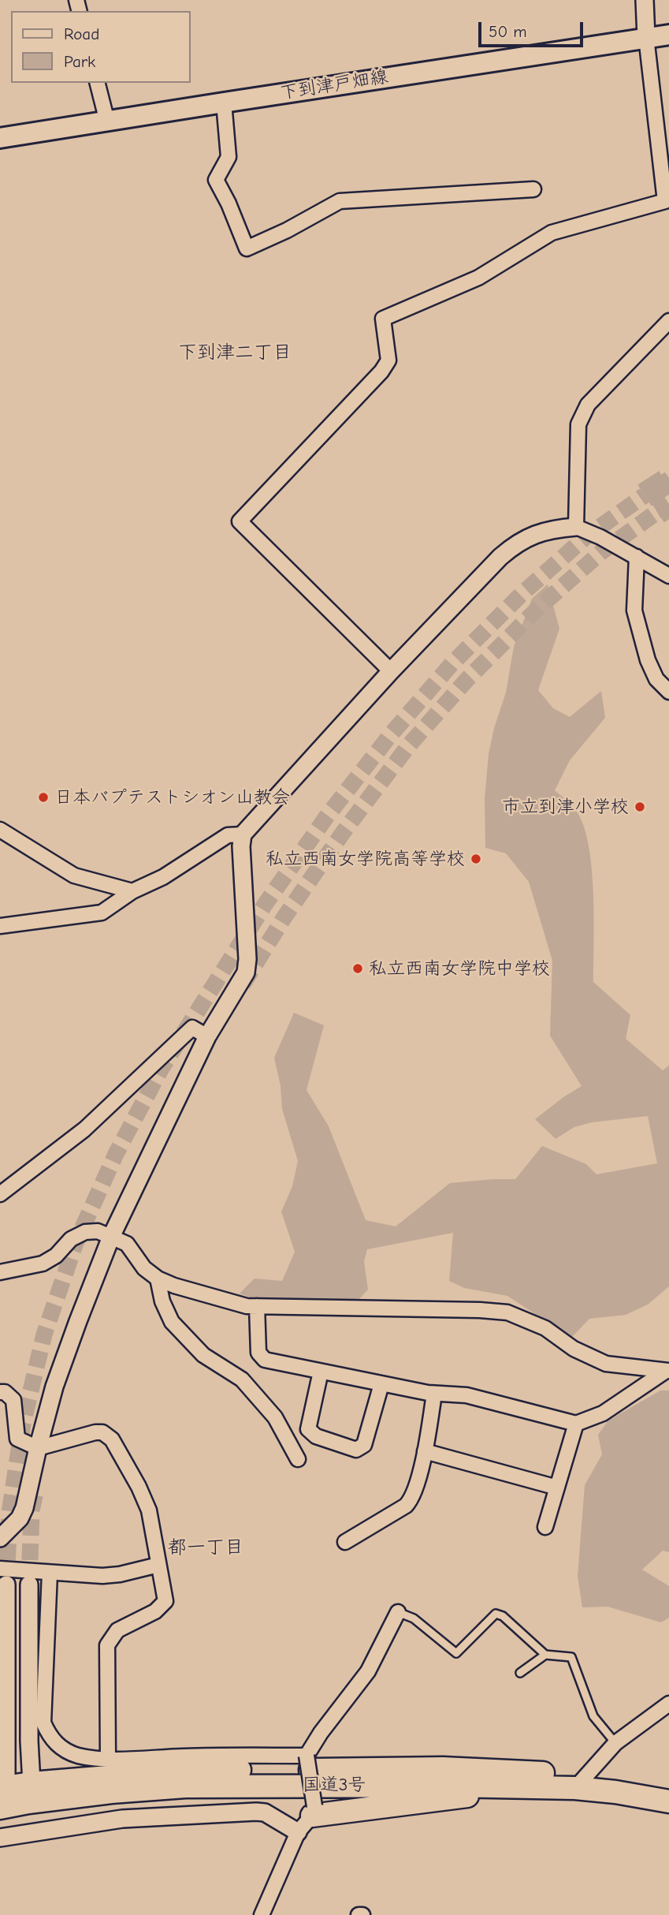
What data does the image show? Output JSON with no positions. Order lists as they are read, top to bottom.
{
  "streets": {
    "highway": ["国道3号"],
    "main road": ["下到津戸畑線"]
  },
  "districts": ["下到津二丁目", "都一丁目"],
  "places": [
    "日本バプテストシオン山教会",
    "市立到津小学校",
    "私立西南女学院高等学校",
    "私立西南女学院中学校"
  ],
  "legend": ["Road", "Park"],
  "scale_bar": "50 m"
}
